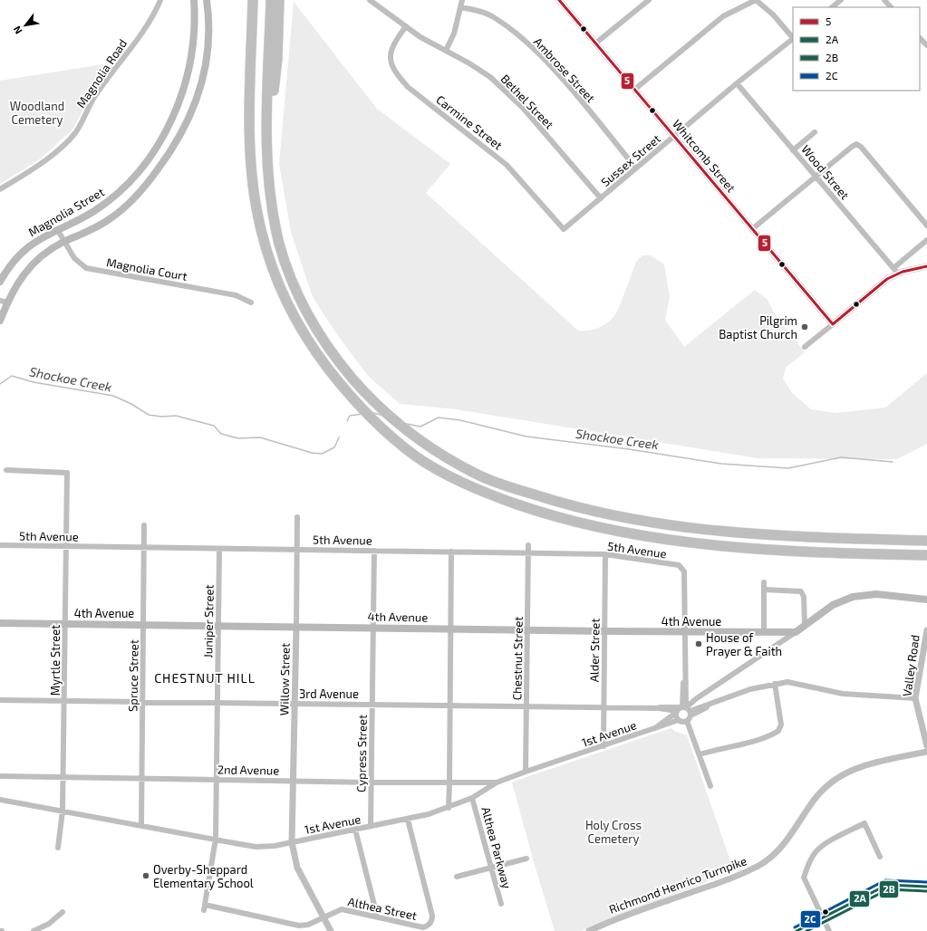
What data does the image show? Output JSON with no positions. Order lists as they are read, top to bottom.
{
  "streets": {
    "main road": ["Magnolia Street", "4th Avenue"],
    "street": [
      "Ambrose Street",
      "Magnolia Road",
      "Bethel Street",
      "Carmine Street",
      "Whitcomb Street",
      "Sussex Street",
      "Wood Street",
      "Magnolia Court",
      "5th Avenue",
      "Juniper Street",
      "Alder Street",
      "Chestnut Street",
      "Myrtle Street",
      "Valley Road",
      "Spruce Street",
      "Willow Street",
      "3rd Avenue",
      "1st Avenue",
      "Cypress Street",
      "2nd Avenue",
      "Althea Parkway",
      "Richmond Henrico Turnpike",
      "Althea Street"
    ]
  },
  "crossings": [
    ["Ambrose Street", "Sussex Street"],
    ["Bethel Street", "Carmine Street"],
    ["Bethel Street", "Sussex Street"],
    ["Carmine Street", "Sussex Street"],
    ["Whitcomb Street", "Sussex Street"],
    ["Sussex Street", "Wood Street"],
    ["Magnolia Street", "Magnolia Court"],
    ["5th Avenue", "4th Avenue"],
    ["5th Avenue", "Juniper Street"],
    ["5th Avenue", "Alder Street"],
    ["5th Avenue", "Chestnut Street"],
    ["5th Avenue", "Myrtle Street"],
    ["5th Avenue", "Spruce Street"],
    ["5th Avenue", "Willow Street"],
    ["5th Avenue", "Cypress Street"],
    ["4th Avenue", "Juniper Street"],
    ["4th Avenue", "Alder Street"],
    ["4th Avenue", "Chestnut Street"],
    ["4th Avenue", "Myrtle Street"],
    ["4th Avenue", "Spruce Street"],
    ["4th Avenue", "Willow Street"],
    ["4th Avenue", "1st Avenue"],
    ["4th Avenue", "Cypress Street"],
    ["Juniper Street", "3rd Avenue"],
    ["Juniper Street", "1st Avenue"],
    ["Juniper Street", "2nd Avenue"],
    ["Juniper Street", "Althea Street"],
    ["Alder Street", "3rd Avenue"],
    ["Alder Street", "1st Avenue"],
    ["Chestnut Street", "3rd Avenue"],
    ["Chestnut Street", "1st Avenue"],
    ["Myrtle Street", "3rd Avenue"],
    ["Myrtle Street", "1st Avenue"],
    ["Myrtle Street", "2nd Avenue"],
    ["Spruce Street", "3rd Avenue"],
    ["Spruce Street", "1st Avenue"],
    ["Spruce Street", "2nd Avenue"],
    ["Willow Street", "3rd Avenue"],
    ["Willow Street", "1st Avenue"],
    ["Willow Street", "2nd Avenue"],
    ["Willow Street", "Althea Street"],
    ["3rd Avenue", "1st Avenue"],
    ["3rd Avenue", "Cypress Street"],
    ["1st Avenue", "Cypress Street"],
    ["1st Avenue", "2nd Avenue"],
    ["1st Avenue", "Althea Parkway"],
    ["1st Avenue", "Althea Street"],
    ["Cypress Street", "2nd Avenue"]
  ],
  "districts": ["CHESTNUT HILL"],
  "water": ["Shockoe Creek"],
  "parks": ["Woodland Cemetery", "Holy Cross Cemetery"],
  "places": ["Pilgrim Baptist Church", "House of Prayer & Faith", "Overby-Sheppard Elementary School"],
  "lines": [
    "transit line 5",
    "transit line 2C",
    "transit line 2A",
    "transit line 2B"
  ],
  "legend": [
    "5",
    "2A",
    "2B",
    "2C"
  ],
  "north": "bottom left"
}
